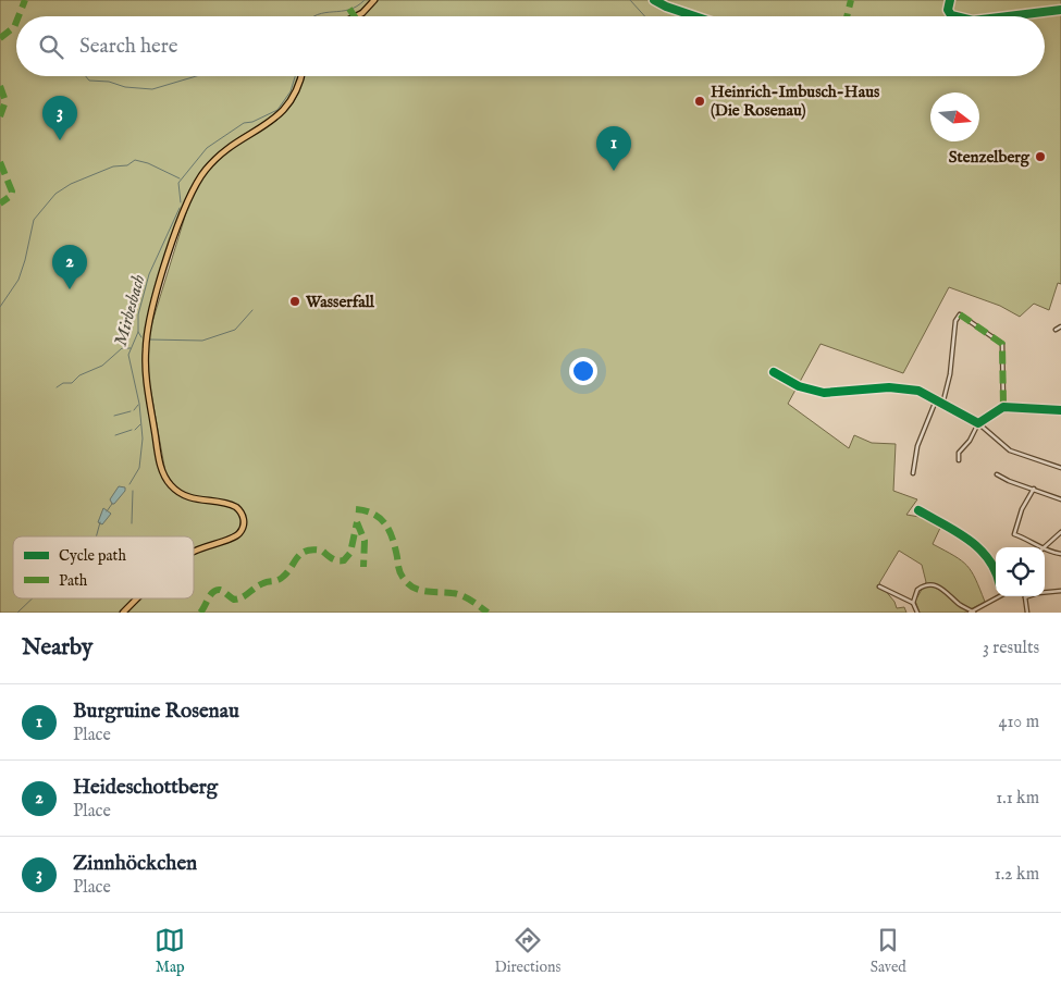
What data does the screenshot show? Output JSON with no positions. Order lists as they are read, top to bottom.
{
  "water": ["Mirbesbach"],
  "places": ["Heinrich-Imbusch-Haus (Die Rosenau)", "Stenzelberg", "Wasserfall"],
  "legend": ["Cycle path", "Path"],
  "north": "right",
  "page": {
    "search": "Search here",
    "pins": ["3", "1", "2"],
    "heading": ["Nearby", "3 results"],
    "list": [
      {
        "mark": "1",
        "name": "Burgruine Rosenau",
        "note": "Place",
        "value": "410 m"
      },
      {
        "mark": "2",
        "name": "Heideschottberg",
        "note": "Place",
        "value": "1.1 km"
      },
      {
        "mark": "3",
        "name": "Zinnhöckchen",
        "note": "Place",
        "value": "1.2 km"
      }
    ],
    "nav": ["Map", "Directions", "Saved"]
  }
}
